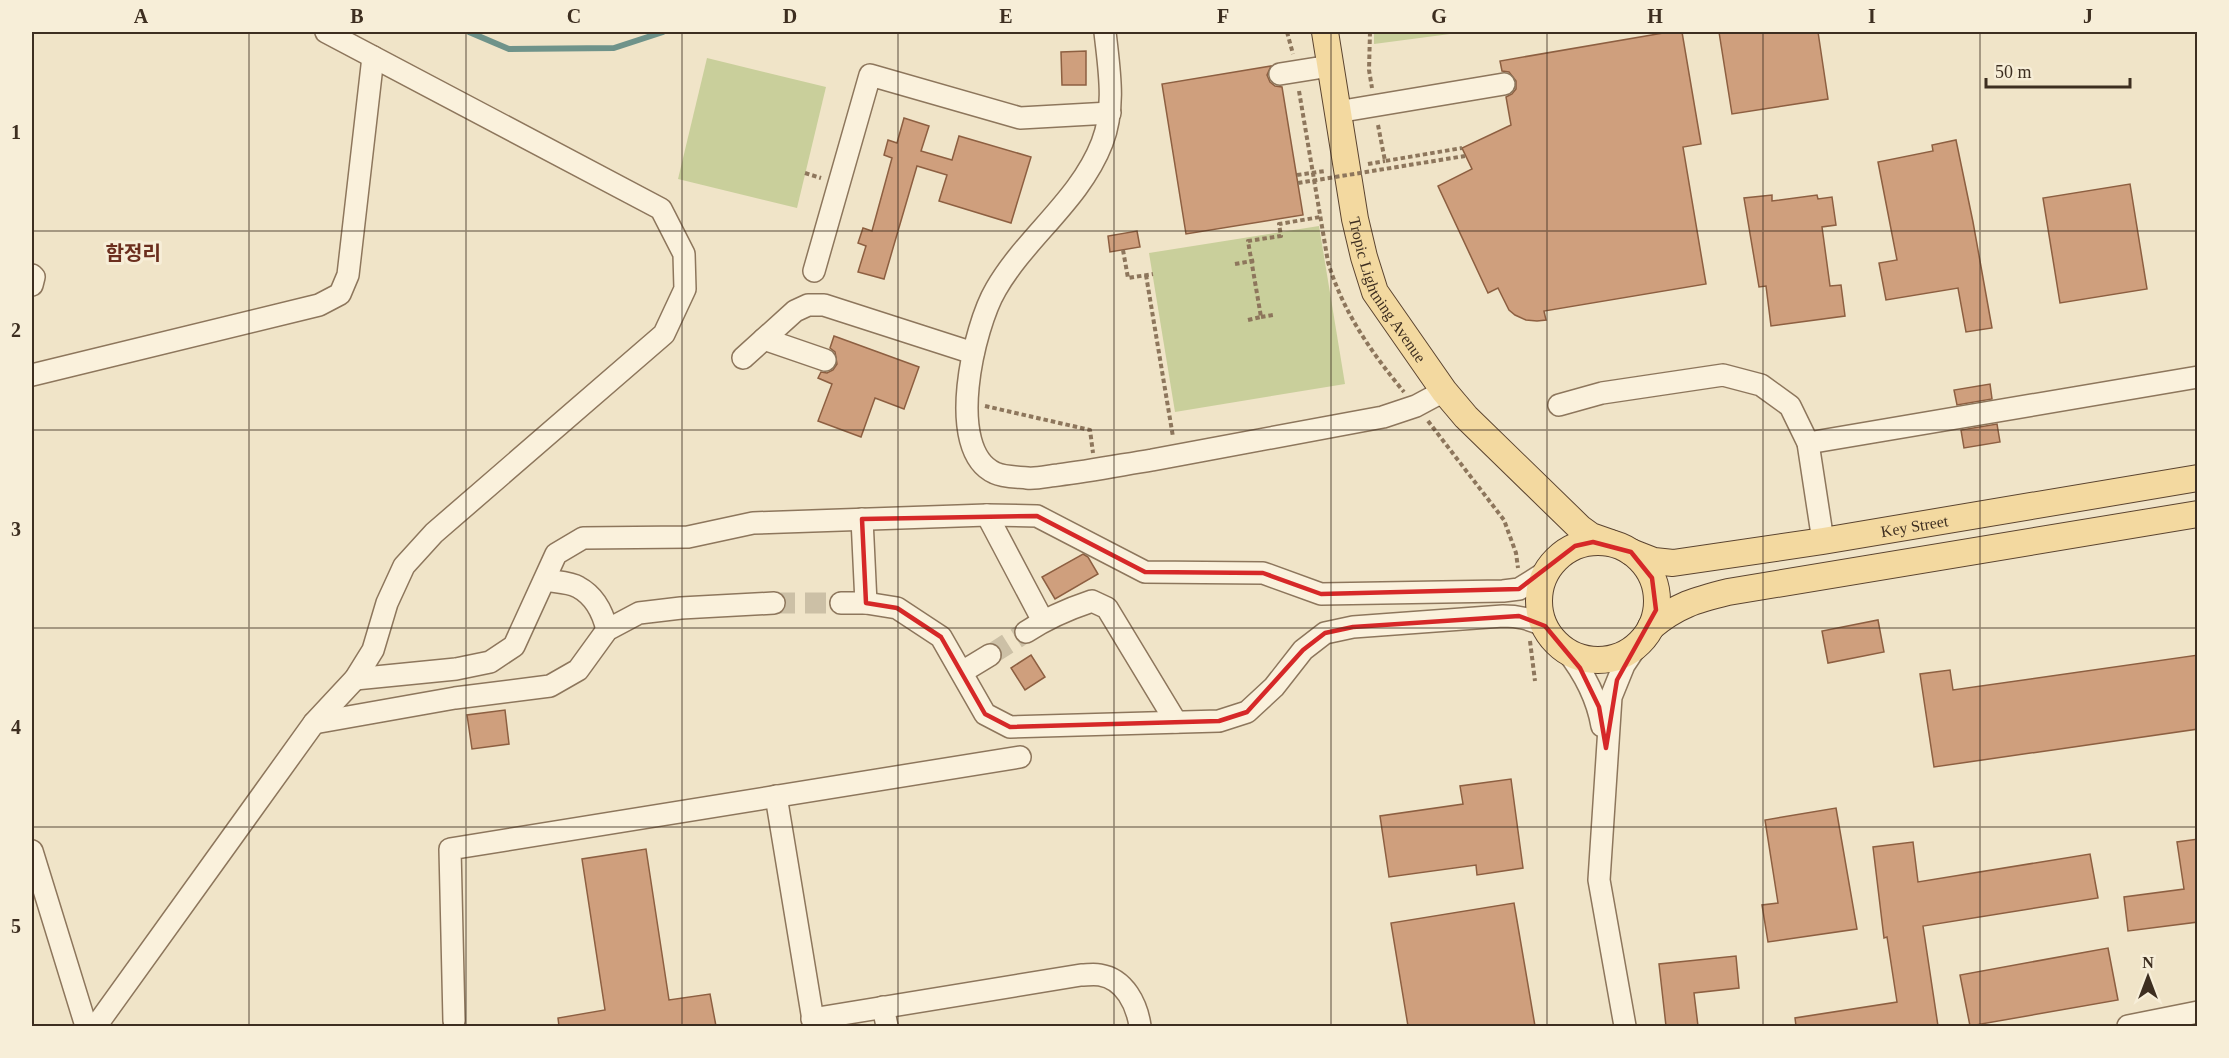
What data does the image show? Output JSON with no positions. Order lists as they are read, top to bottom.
{
  "streets": {
    "main road": ["Tropic Lightning Avenue", "Key Street"]
  },
  "crossings": [
    ["Tropic Lightning Avenue", "Key Street"]
  ],
  "districts": ["함정리"],
  "scale_bar": "50 m",
  "north": "top",
  "grid": {
    "columns": [
      "A",
      "B",
      "C",
      "D",
      "E",
      "F",
      "G",
      "H",
      "I",
      "J"
    ],
    "rows": [
      "1",
      "2",
      "3",
      "4",
      "5"
    ]
  }
}
